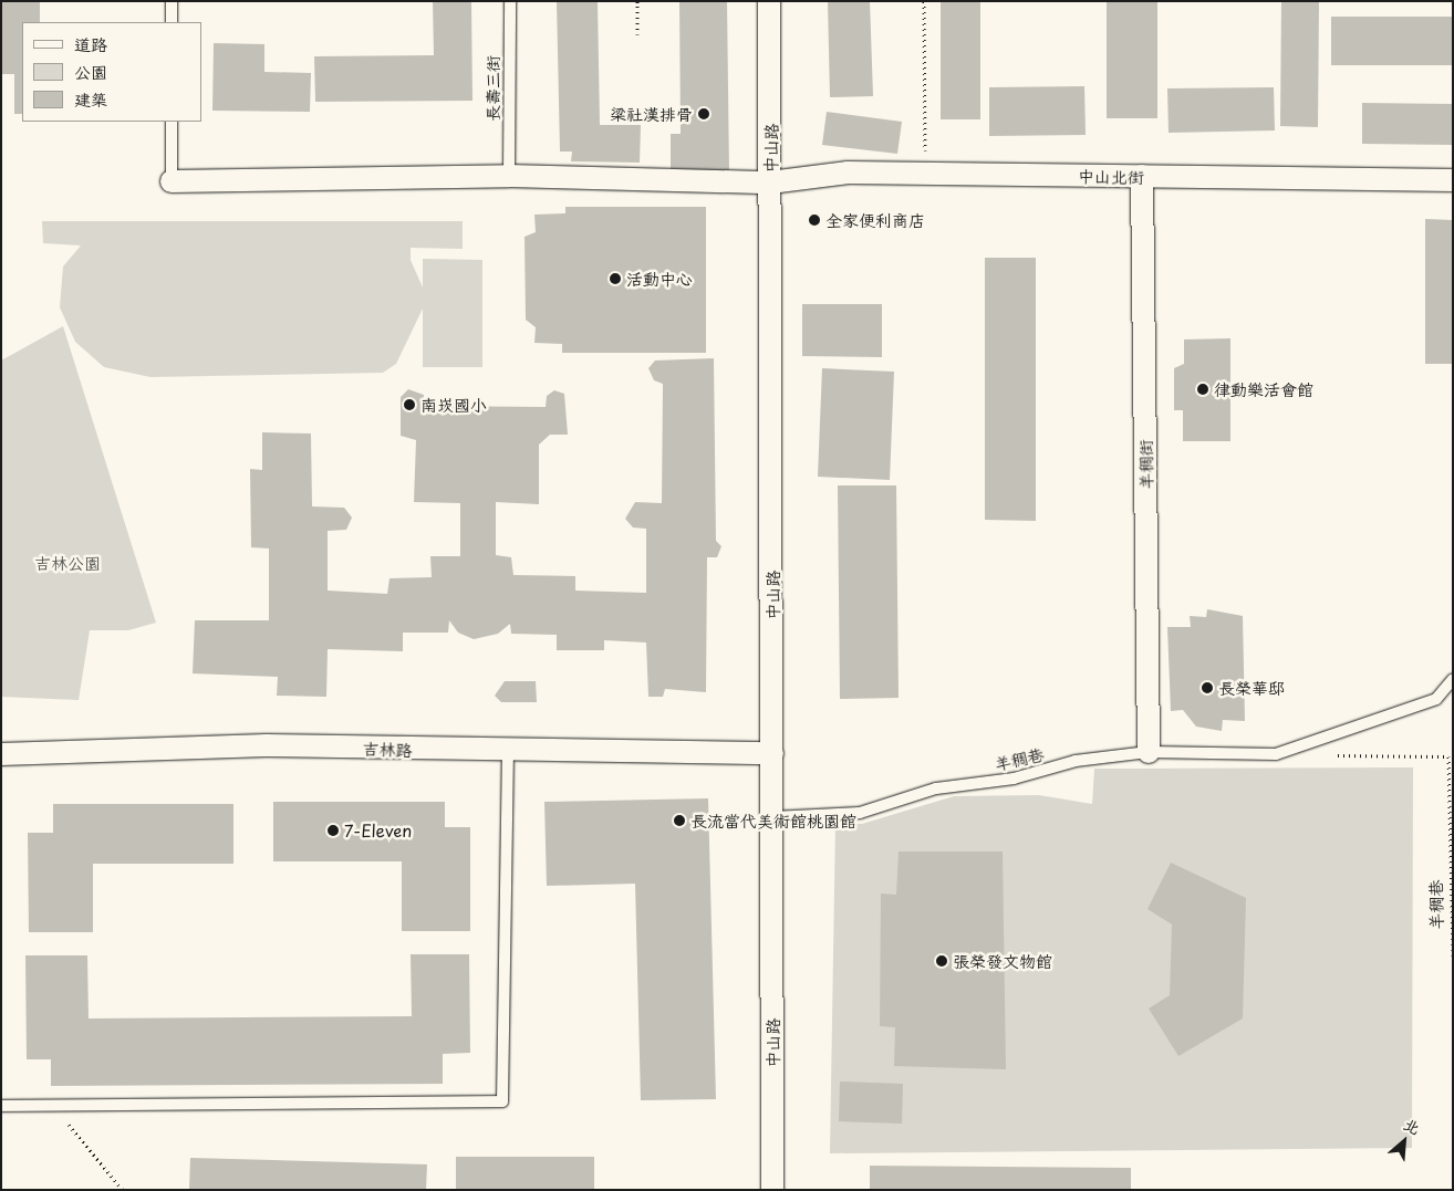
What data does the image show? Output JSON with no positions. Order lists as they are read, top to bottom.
{
  "streets": {
    "street": [
      "中山路",
      "中山北街",
      "羊稠街",
      "吉林路"
    ],
    "lane": ["長壽三街", "羊稠巷"]
  },
  "crossings": [
    ["長壽三街", "中山北街"],
    ["中山路", "中山北街"],
    ["中山路", "吉林路"],
    ["中山路", "羊稠巷"],
    ["中山北街", "羊稠街"],
    ["羊稠街", "羊稠巷"]
  ],
  "parks": ["吉林公園"],
  "places": [
    "梁社漢排骨",
    "全家便利商店",
    "活動中心",
    "律動樂活會館",
    "南崁國小",
    "長榮華邸",
    "長流當代美術館桃園館",
    "7-Eleven",
    "張榮發文物館"
  ],
  "legend": ["道路", "公園", "建築"],
  "north": "top right"
}
